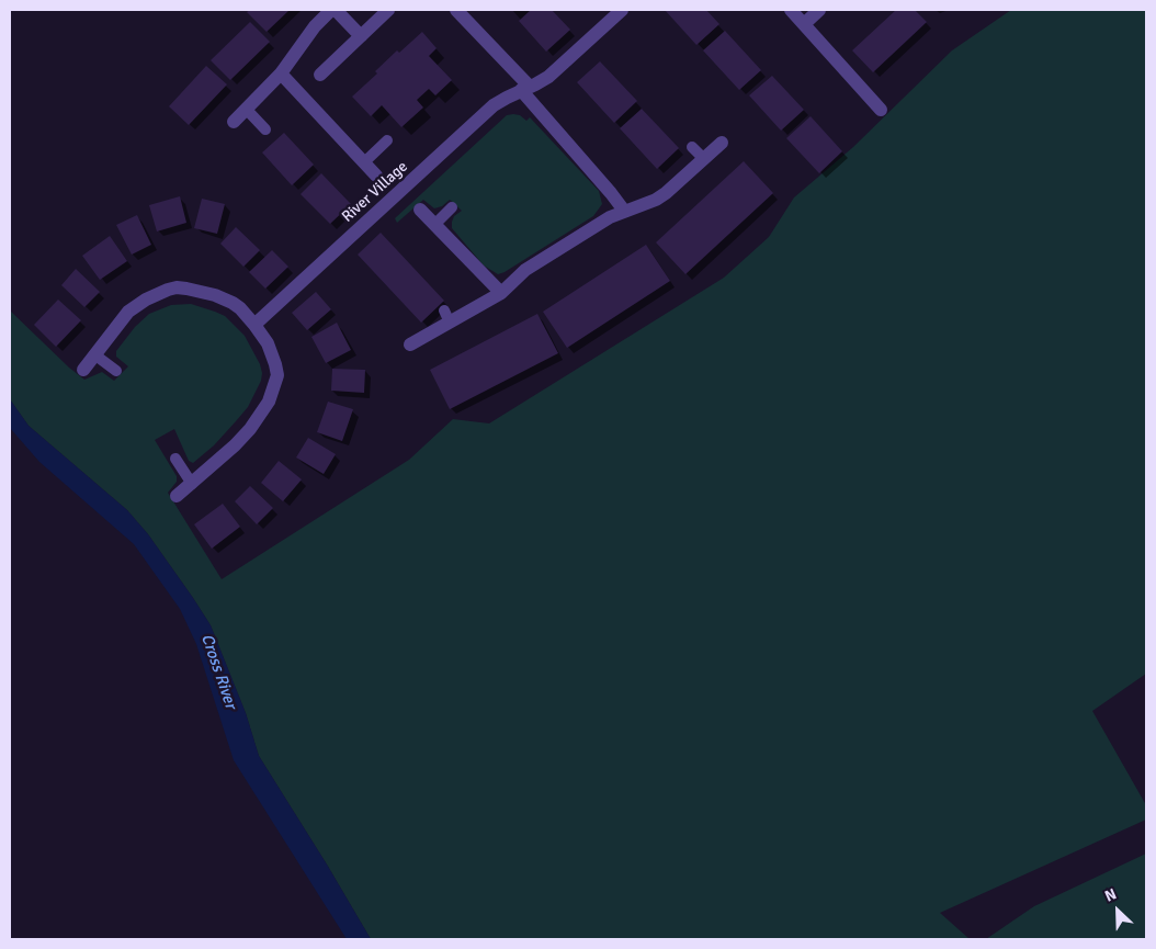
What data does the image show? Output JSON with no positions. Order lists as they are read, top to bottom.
{
  "streets": {
    "street": ["River Village"]
  },
  "water": ["Cross River"],
  "north": "top left"
}
